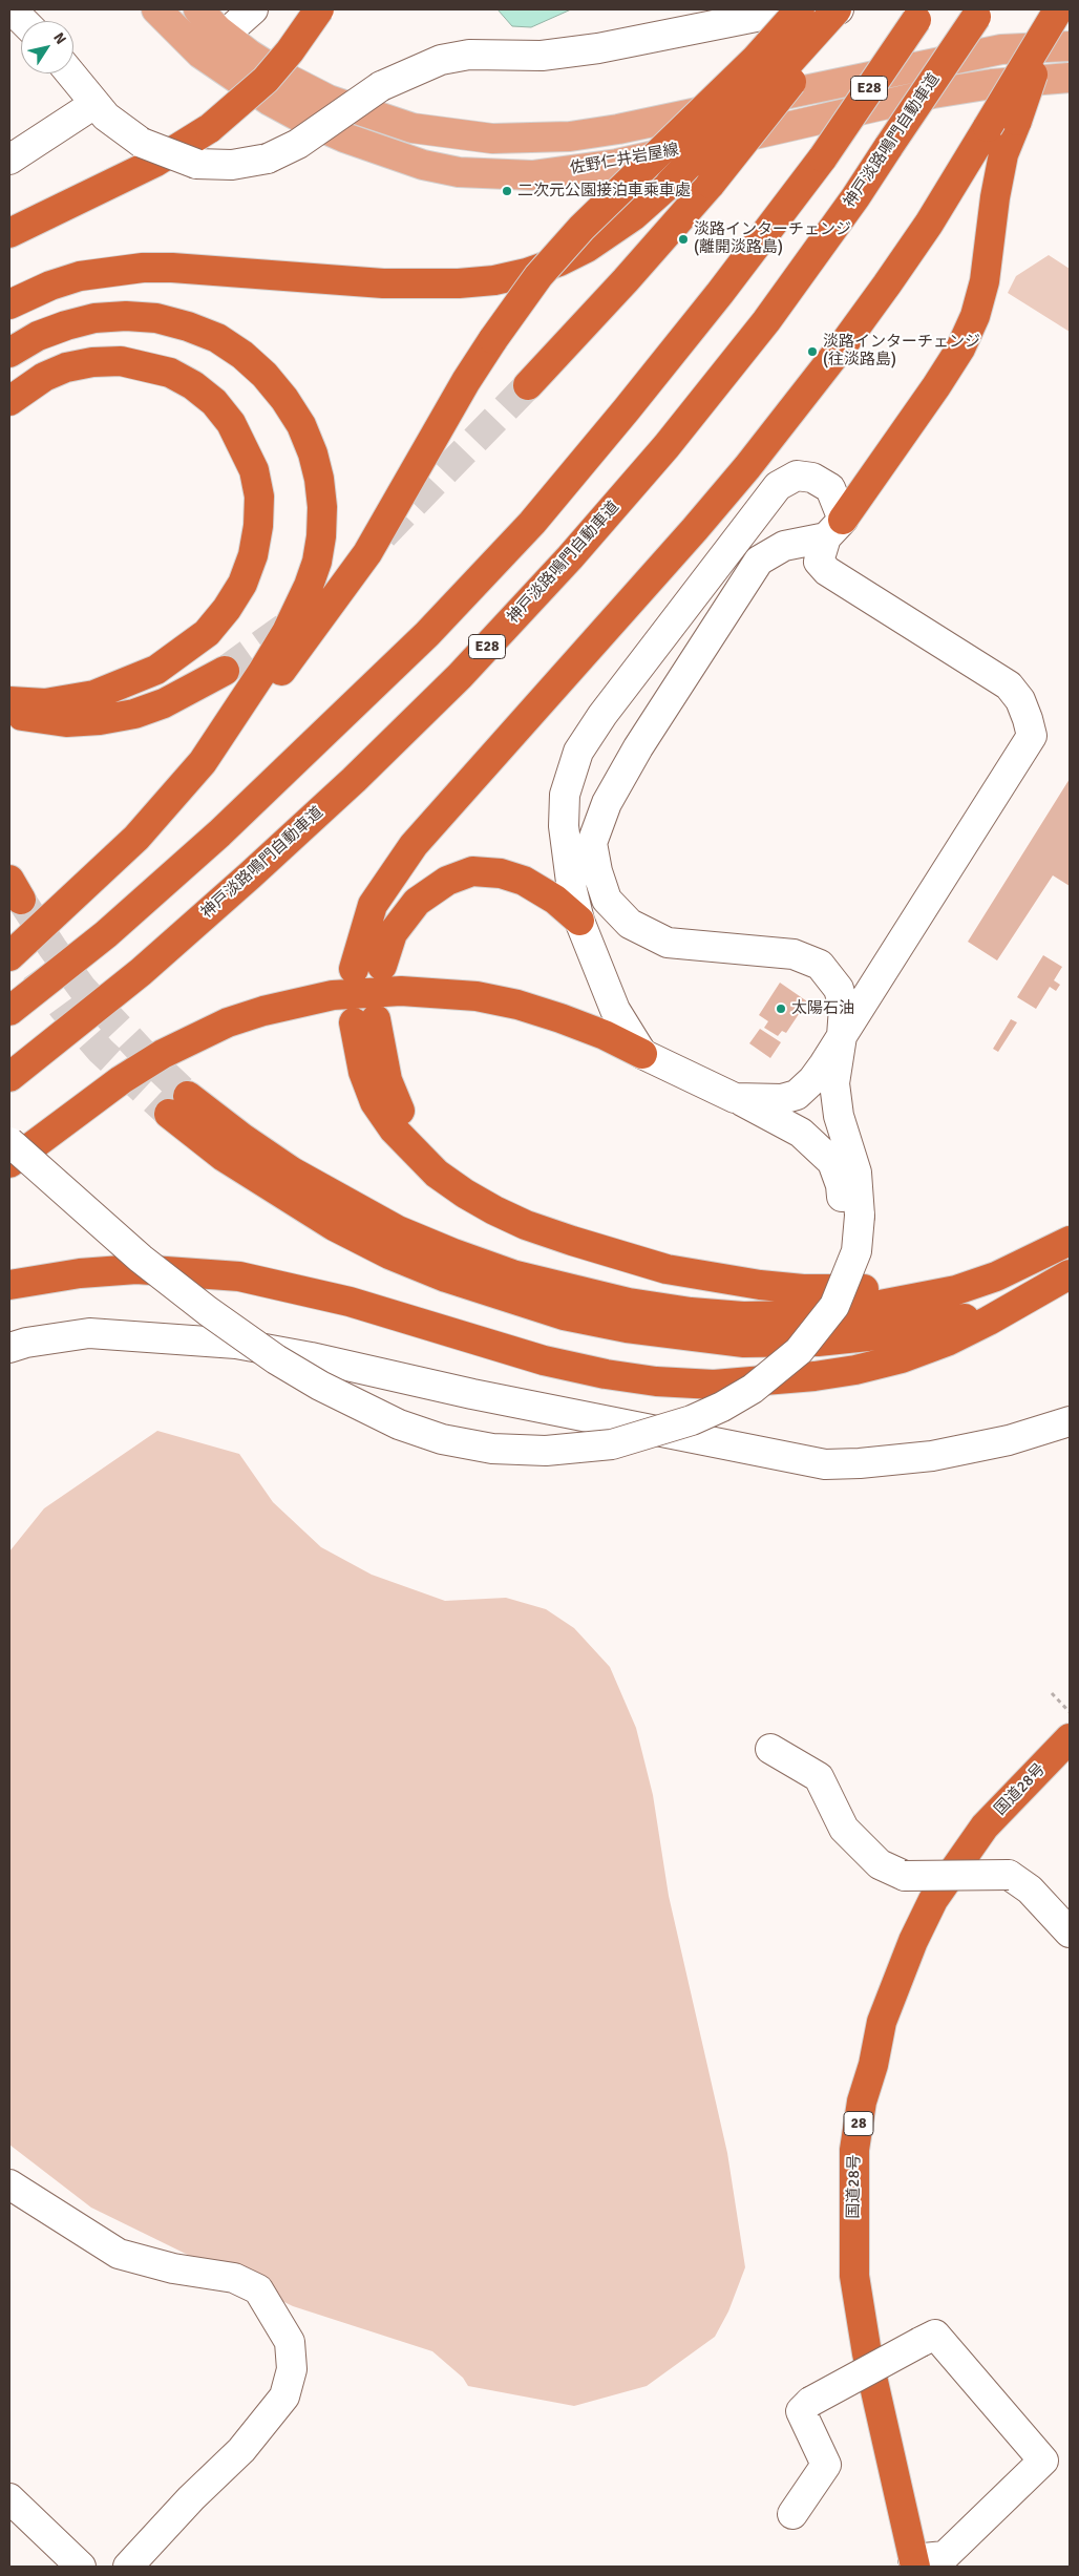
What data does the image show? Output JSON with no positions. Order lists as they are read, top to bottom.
{
  "streets": {
    "highway": [
      "E28",
      "神戸淡路鳴門自動車道",
      "国道28号",
      "28"
    ],
    "main road": ["佐野仁井岩屋線"]
  },
  "places": [
    "二次元公園接泊車乘車處",
    "淡路インターチェンジ (離開淡路島)",
    "淡路インターチェンジ (往淡路島)",
    "太陽石油"
  ],
  "north": "top right"
}
